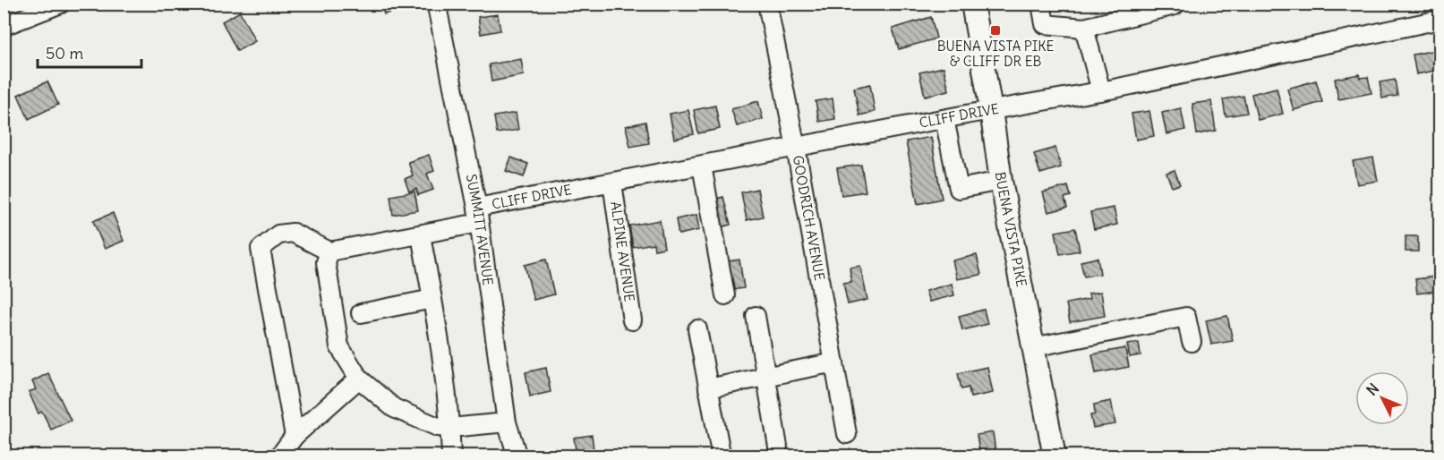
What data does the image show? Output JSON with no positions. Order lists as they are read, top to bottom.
{
  "streets": {
    "main road": ["BUENA VISTA PIKE"],
    "street": [
      "CLIFF DRIVE",
      "GOODRICH AVENUE",
      "SUMMITT AVENUE",
      "ALPINE AVENUE"
    ]
  },
  "crossings": [
    ["CLIFF DRIVE", "GOODRICH AVENUE"],
    ["CLIFF DRIVE", "SUMMITT AVENUE"],
    ["CLIFF DRIVE", "BUENA VISTA PIKE"],
    ["CLIFF DRIVE", "ALPINE AVENUE"]
  ],
  "places": {
    "transit": ["BUENA VISTA PIKE & CLIFF DR EB"]
  },
  "scale_bar": "50 m",
  "north": "top left"
}
